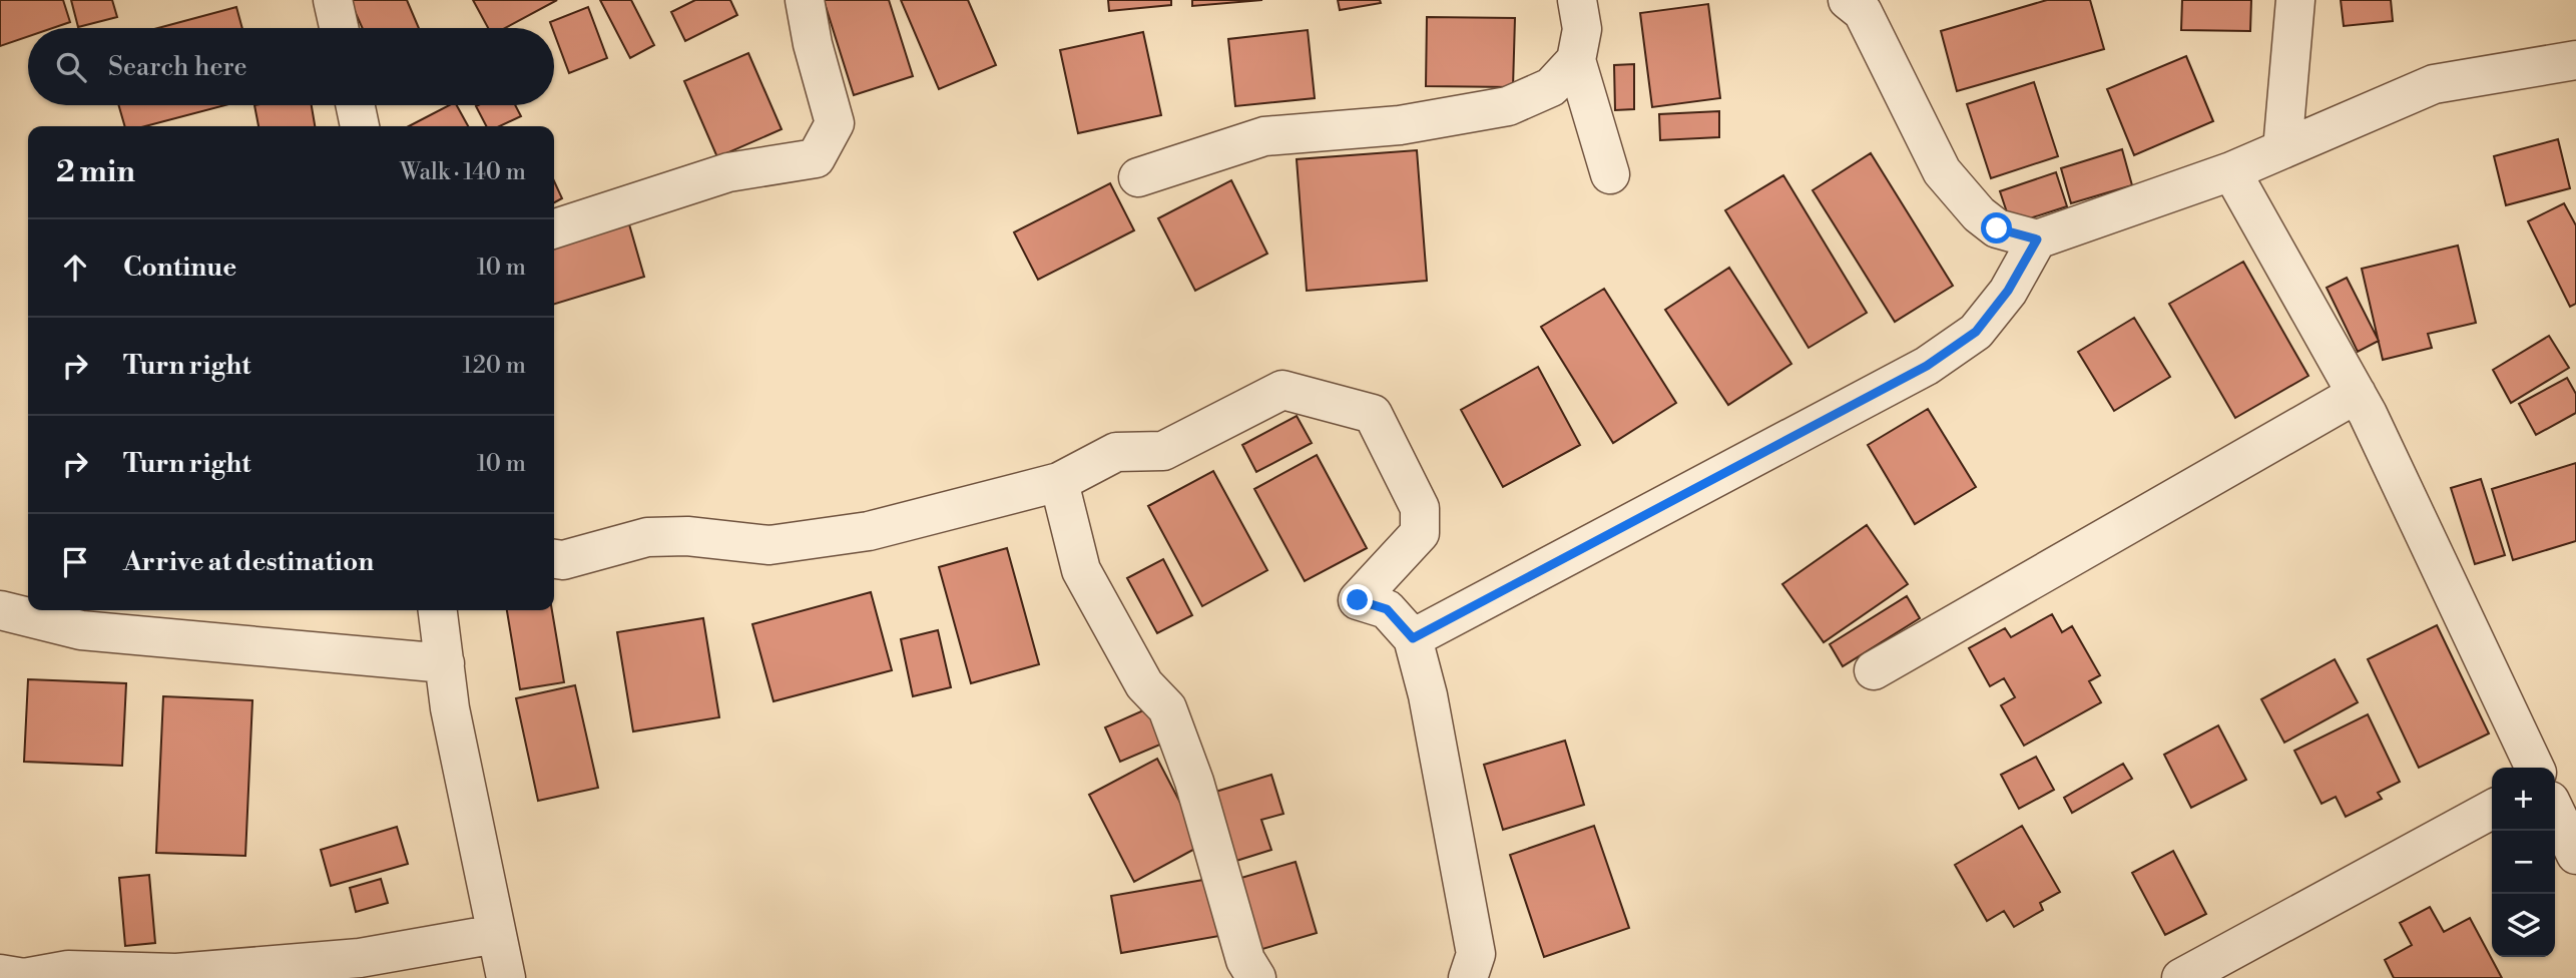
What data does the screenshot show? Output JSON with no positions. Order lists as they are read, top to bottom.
{
  "page": {
    "search": "Search here",
    "heading": ["2 min", "Walk · 140 m"],
    "list": [
      ["Continue", "10 m"],
      ["Turn right", "120 m"],
      ["Turn right", "10 m"],
      "Arrive at destination"
    ],
    "map_buttons": ["+", "−"]
  }
}
